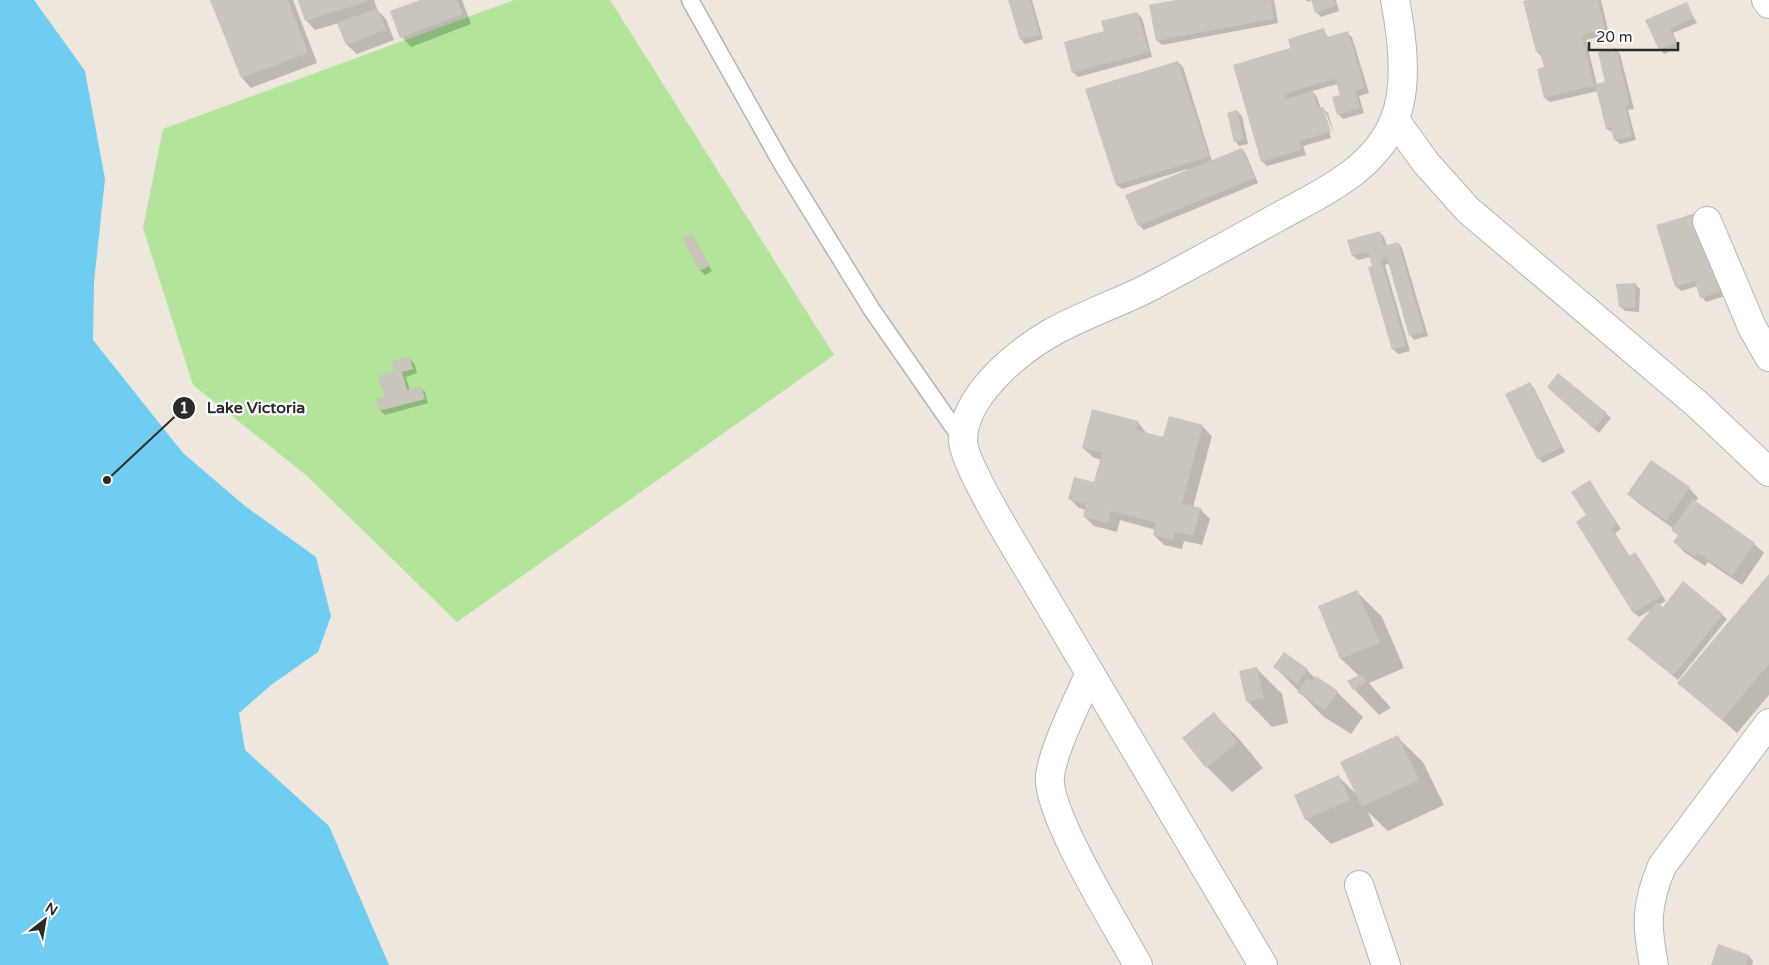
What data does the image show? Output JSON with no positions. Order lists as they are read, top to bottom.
{
  "places": ["Lake Victoria"],
  "scale_bar": "20 m",
  "north": "top right"
}
